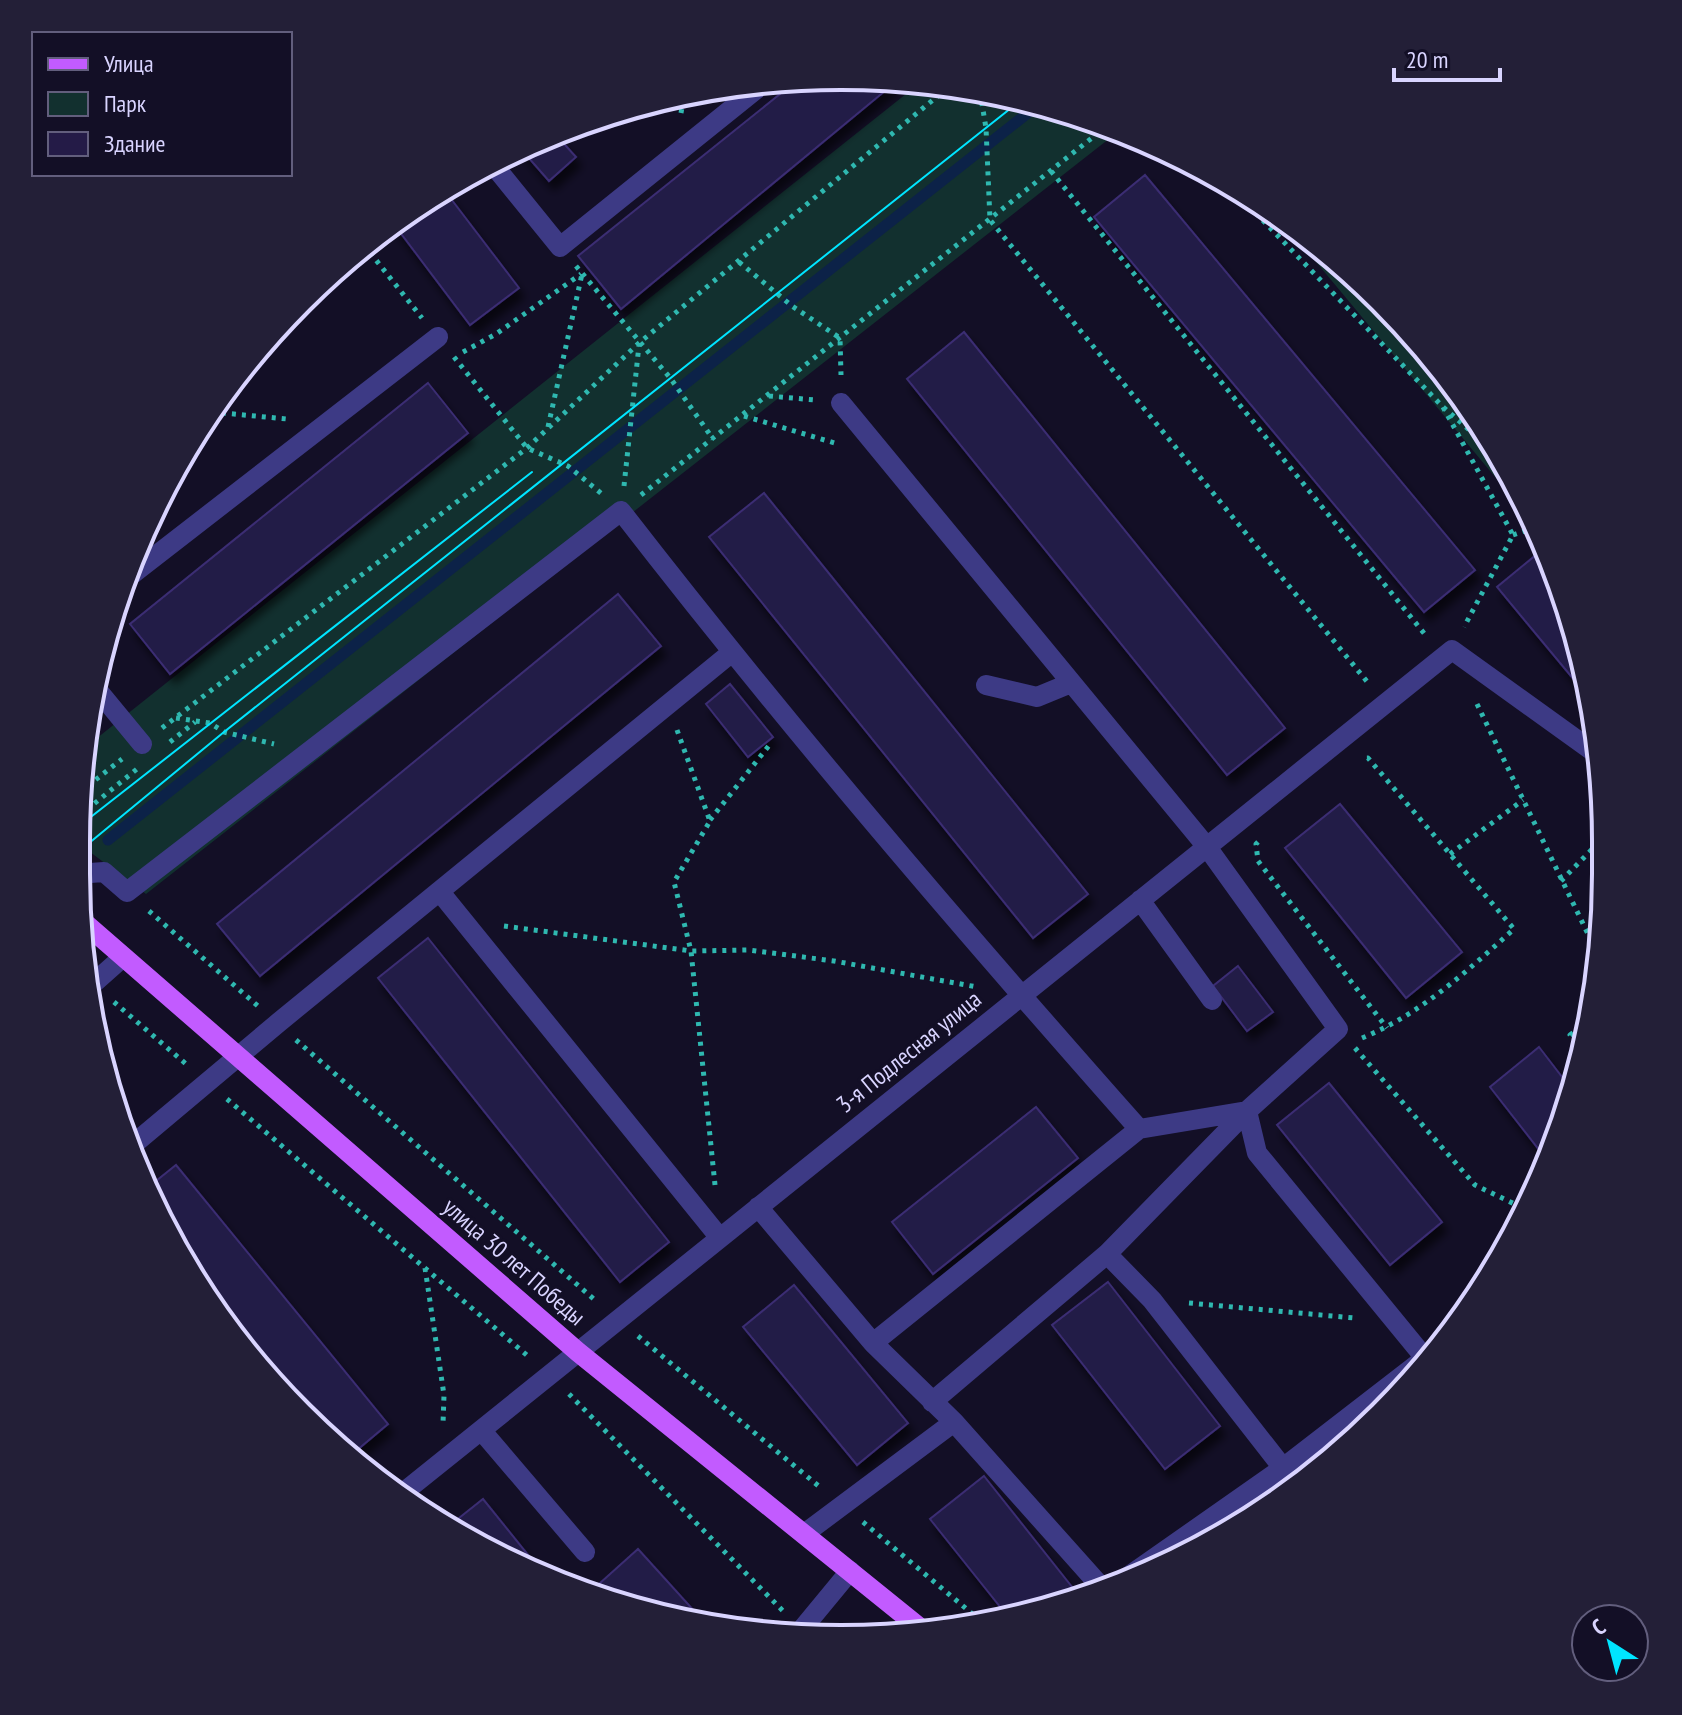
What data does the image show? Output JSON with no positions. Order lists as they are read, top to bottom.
{
  "streets": {
    "main road": ["улица 30 лет Победы"],
    "street": ["3-я Подлесная улица"]
  },
  "crossings": [
    ["3-я Подлесная улица", "улица 30 лет Победы"]
  ],
  "legend": ["Улица", "Парк", "Здание"],
  "scale_bar": "20 m",
  "north": "top left"
}
